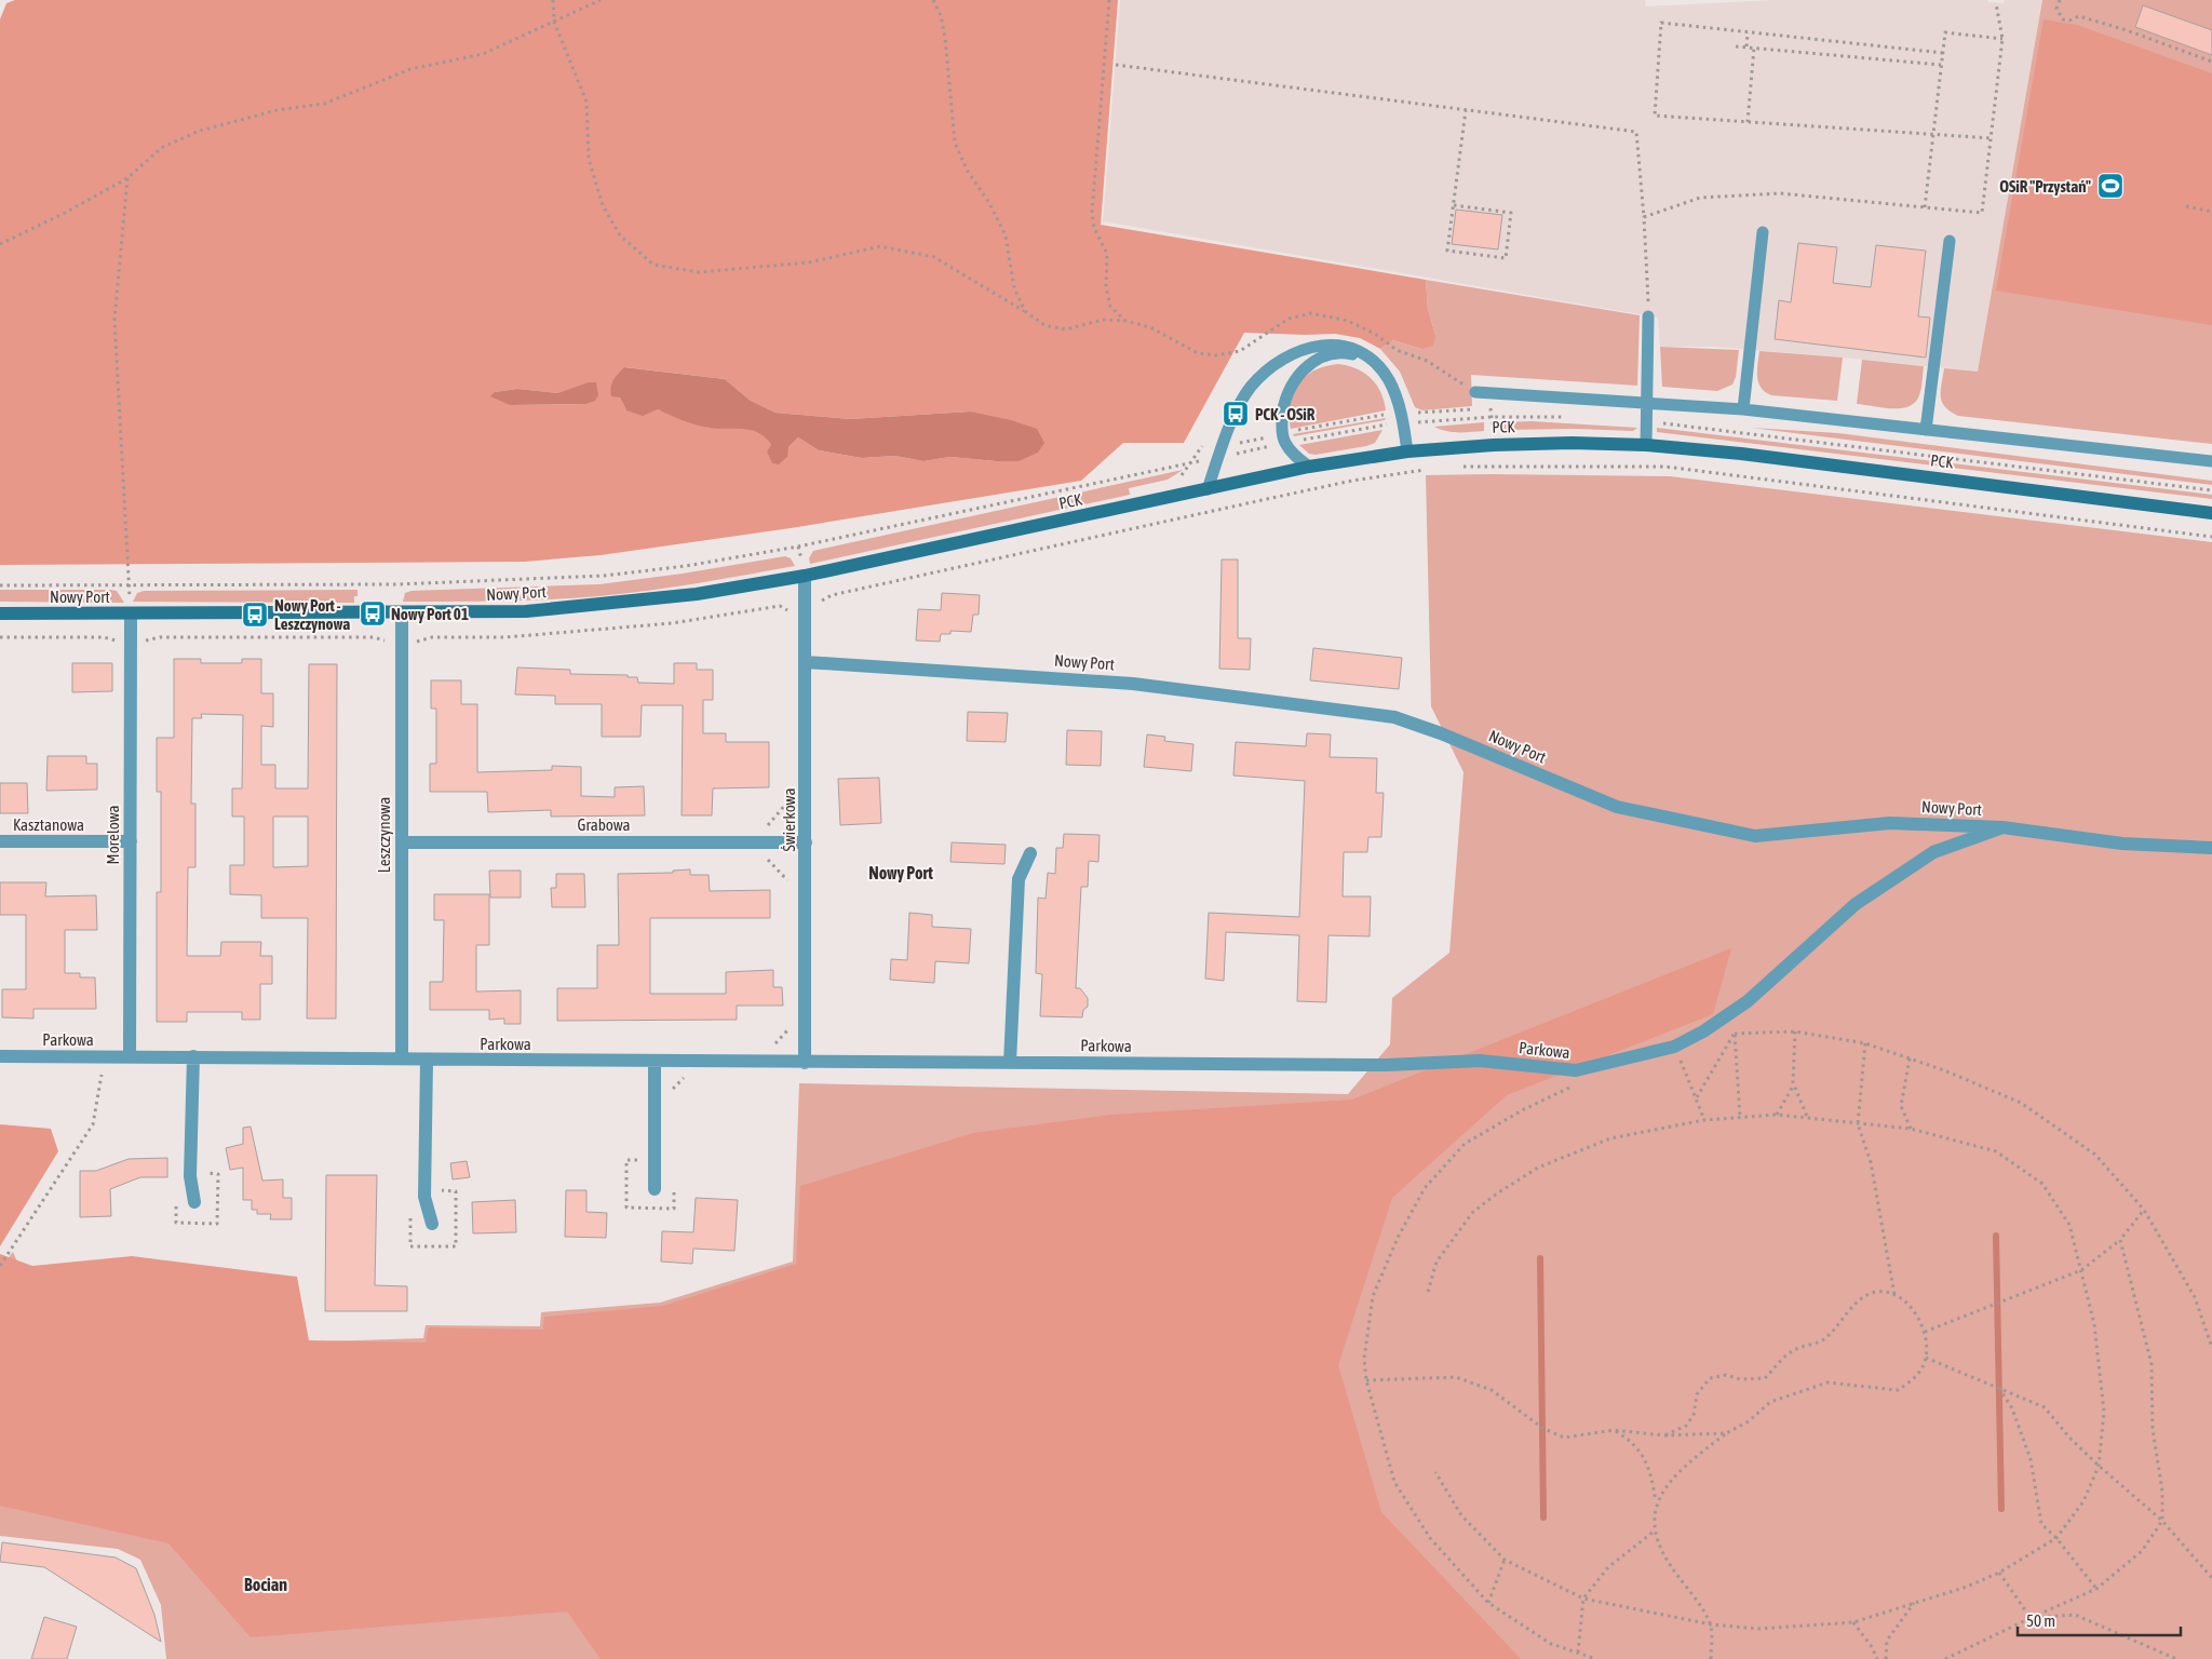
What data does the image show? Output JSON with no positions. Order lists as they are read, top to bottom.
{
  "streets": {
    "street": [
      "PCK",
      "Nowy Port",
      "Świerkowa",
      "Kasztanowa",
      "Grabowa",
      "Morelowa",
      "Leszczynowa",
      "Parkowa"
    ]
  },
  "crossings": [
    ["PCK", "Nowy Port"],
    ["PCK", "Świerkowa"],
    ["Nowy Port", "Świerkowa"],
    ["Nowy Port", "Morelowa"],
    ["Nowy Port", "Leszczynowa"],
    ["Nowy Port", "Parkowa"],
    ["Świerkowa", "Grabowa"],
    ["Świerkowa", "Parkowa"],
    ["Kasztanowa", "Morelowa"],
    ["Grabowa", "Leszczynowa"],
    ["Morelowa", "Parkowa"],
    ["Leszczynowa", "Parkowa"]
  ],
  "districts": ["Nowy Port", "Bocian"],
  "places": {
    "sports": ["OSiR \"Przystań\""],
    "bus stop": ["PCK - OSiR", "Nowy Port 01", "Nowy Port - Leszczynowa"]
  },
  "scale_bar": "50 m"
}
